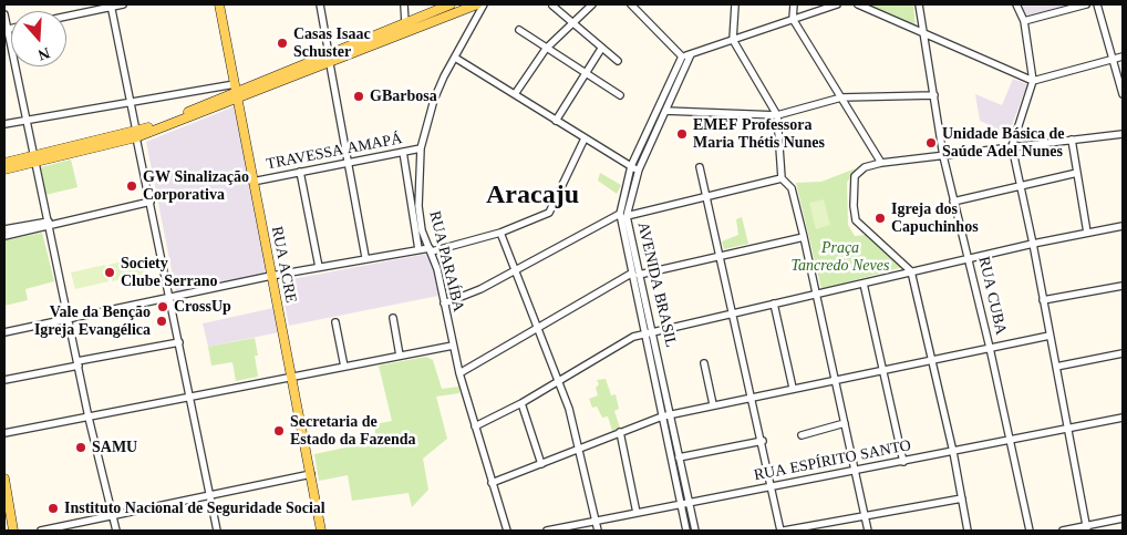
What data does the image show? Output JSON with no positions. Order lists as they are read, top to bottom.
{
  "streets": {
    "main road": ["RUA ACRE"],
    "street": [
      "TRAVESSA AMAPÁ",
      "RUA PARAÍBA",
      "AVENIDA BRASIL",
      "RUA CUBA",
      "RUA ESPÍRITO SANTO"
    ]
  },
  "crossings": [
    ["TRAVESSA AMAPÁ", "RUA PARAÍBA"],
    ["TRAVESSA AMAPÁ", "RUA ACRE"],
    ["AVENIDA BRASIL", "RUA ESPÍRITO SANTO"],
    ["RUA CUBA", "RUA ESPÍRITO SANTO"]
  ],
  "districts": ["Aracaju"],
  "parks": ["Praça Tancredo Neves"],
  "places": [
    "Casas Isaac Schuster",
    "GBarbosa",
    "EMEF Professora Maria Thétis Nunes",
    "Unidade Básica de Saúde Adel Nunes",
    "GW Sinalização Corporativa",
    "Igreja dos Capuchinhos",
    "Society Clube Serrano",
    "CrossUp",
    "Vale da Benção Igreja Evangélica",
    "Secretaria de Estado da Fazenda",
    "SAMU",
    "Instituto Nacional de Seguridade Social"
  ],
  "north": "bottom"
}
